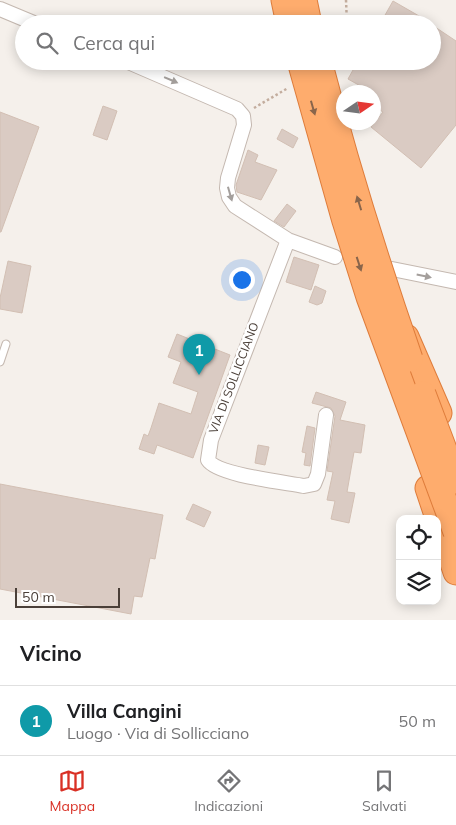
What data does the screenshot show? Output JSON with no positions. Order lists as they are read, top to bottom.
{
  "streets": {
    "street": ["VIA DI SOLLICCIANO"]
  },
  "scale_bar": "50 m",
  "north": "right",
  "page": {
    "search": "Cerca qui",
    "pins": "1",
    "scale": "50 m",
    "heading": "Vicino",
    "list": [
      {
        "mark": "1",
        "name": "Villa Cangini",
        "note": "Luogo · Via di Sollicciano",
        "value": "50 m"
      }
    ],
    "nav": ["Mappa", "Indicazioni", "Salvati"]
  }
}
